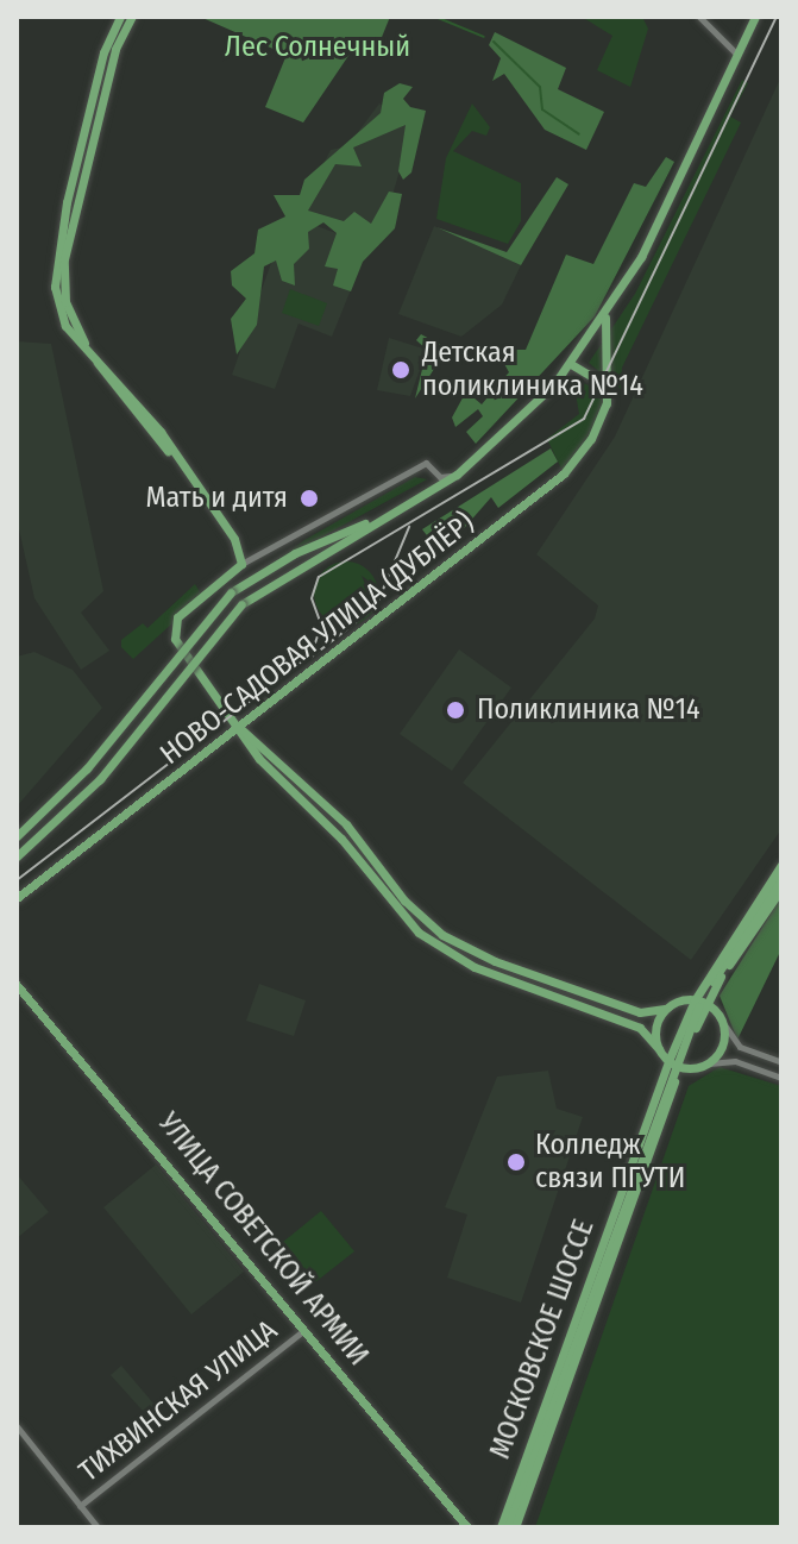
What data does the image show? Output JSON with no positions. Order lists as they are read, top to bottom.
{
  "streets": {
    "main road": ["НОВО-САДОВАЯ УЛИЦА (ДУБЛЁР)", "УЛИЦА СОВЕТСКОЙ АРМИИ", "МОСКОВСКОЕ ШОССЕ"],
    "street": ["ТИХВИНСКАЯ УЛИЦА"]
  },
  "crossings": [
    ["УЛИЦА СОВЕТСКОЙ АРМИИ", "ТИХВИНСКАЯ УЛИЦА"]
  ],
  "parks": ["Лес Солнечный"],
  "places": [
    "Детская поликлиника №14",
    "Мать и дитя",
    "Поликлиника №14",
    "Колледж связи ПГУТИ"
  ]
}
